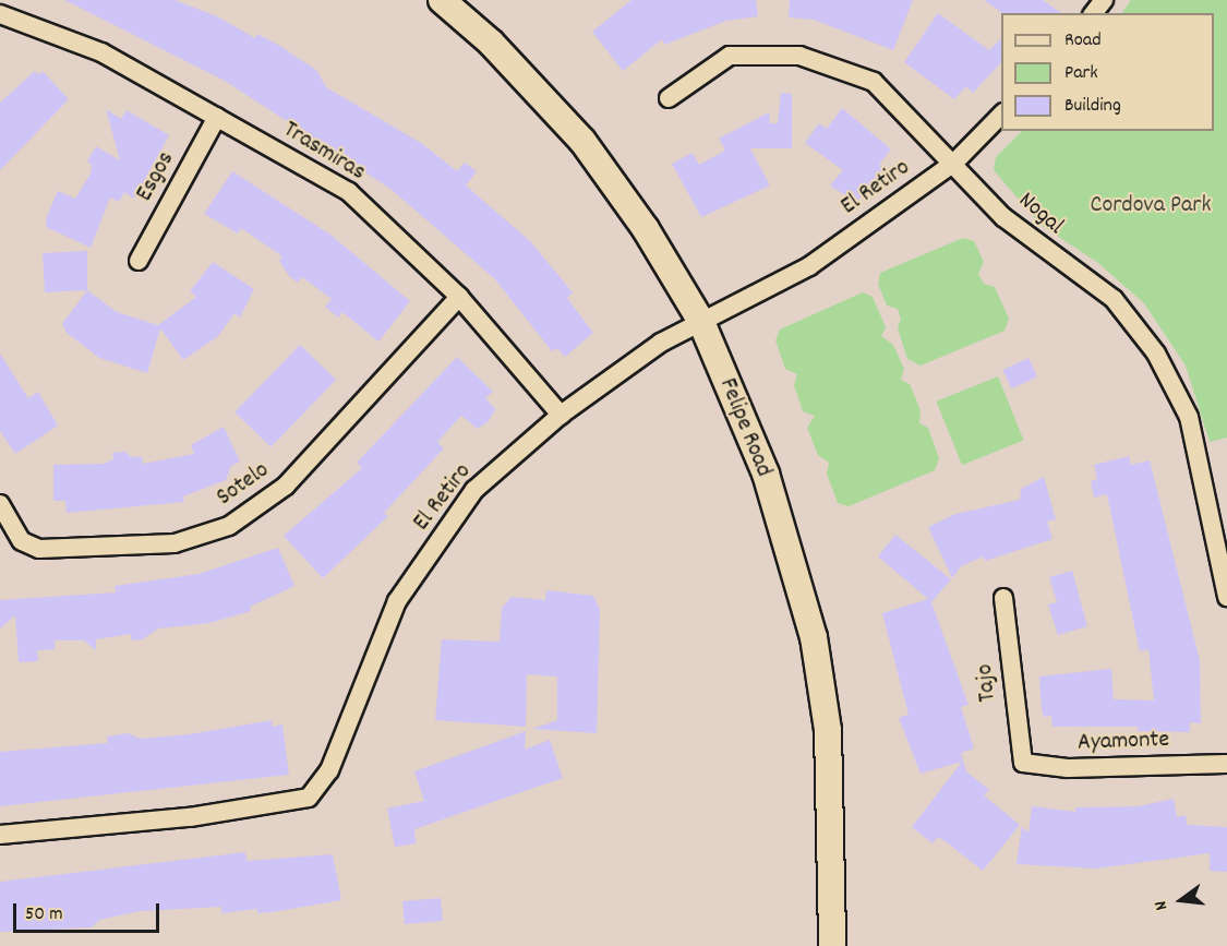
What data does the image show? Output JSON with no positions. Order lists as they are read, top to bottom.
{
  "streets": {
    "main road": ["Felipe Road"],
    "street": [
      "Trasmiras",
      "Esgos",
      "El Retiro",
      "Nogal",
      "Sotelo",
      "Tajo",
      "Ayamonte"
    ]
  },
  "crossings": [
    ["Trasmiras", "Esgos"],
    ["Trasmiras", "El Retiro"],
    ["Trasmiras", "Sotelo"],
    ["El Retiro", "Nogal"],
    ["El Retiro", "Felipe Road"],
    ["Tajo", "Ayamonte"]
  ],
  "parks": ["Cordova Park"],
  "legend": ["Road", "Park", "Building"],
  "scale_bar": "50 m",
  "north": "left"
}
